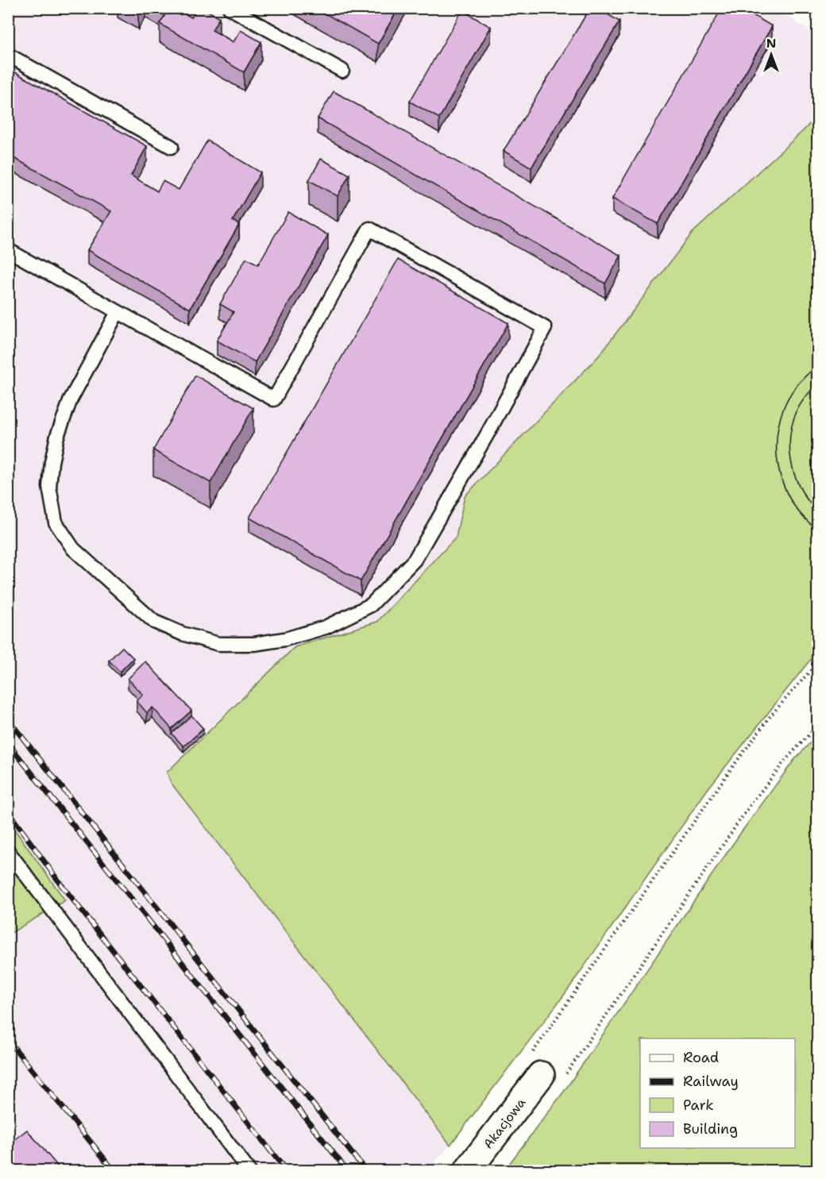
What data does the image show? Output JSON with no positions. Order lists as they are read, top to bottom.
{
  "streets": {
    "street": ["Akacjowa"]
  },
  "legend": [
    "Road",
    "Railway",
    "Park",
    "Building"
  ],
  "north": "top"
}
